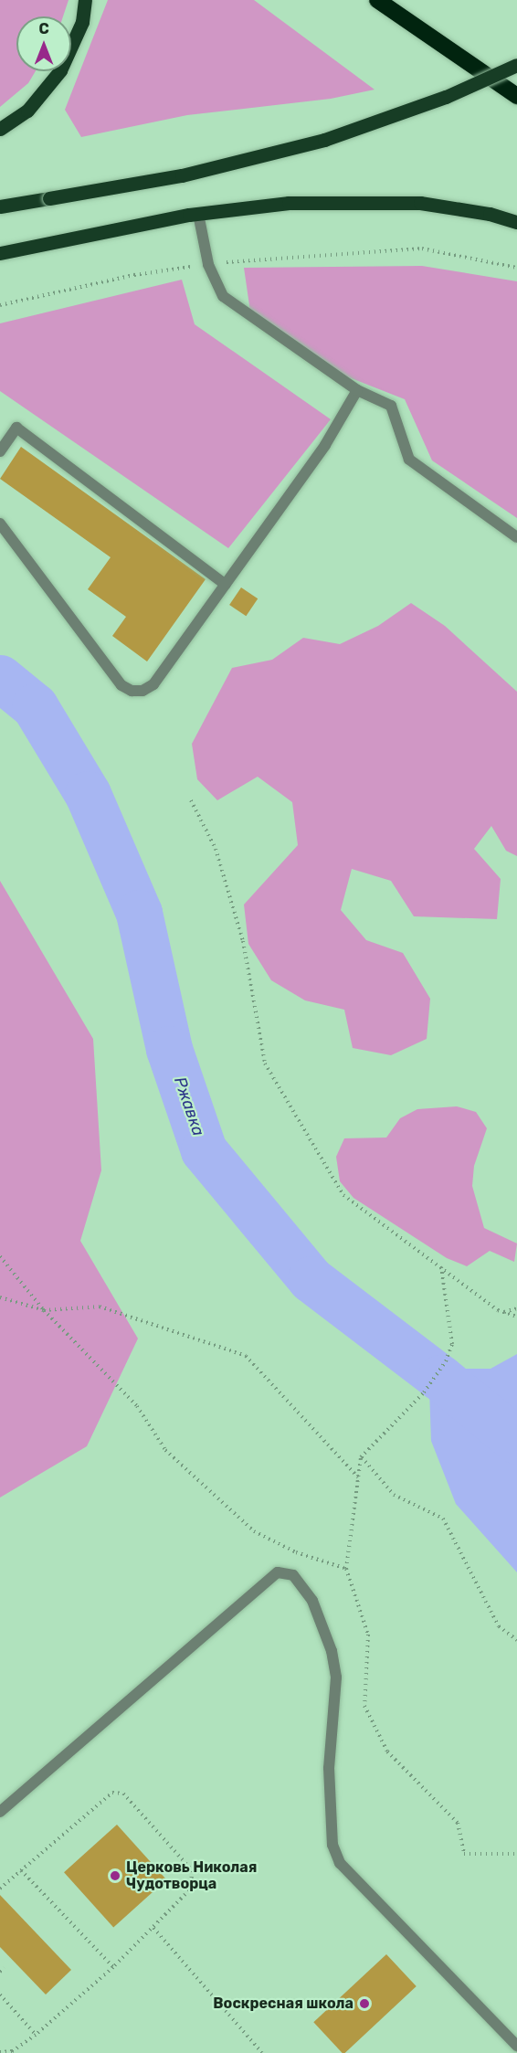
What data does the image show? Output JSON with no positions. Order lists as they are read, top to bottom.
{
  "water": ["Ржавка"],
  "places": ["Церковь Николая Чудотворца", "Воскресная школа"],
  "north": "top"
}
